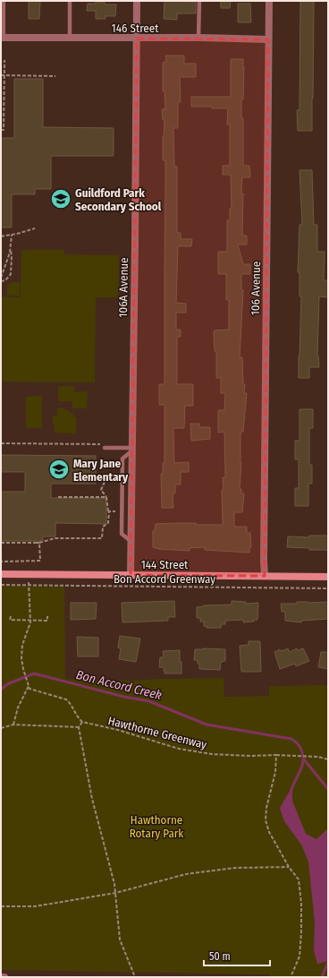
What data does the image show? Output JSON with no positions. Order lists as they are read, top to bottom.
{
  "streets": {
    "main road": ["144 Street"],
    "street": ["146 Street", "106A Avenue", "106 Avenue"],
    "path": ["Bon Accord Greenway", "Hawthorne Greenway"]
  },
  "crossings": [
    ["146 Street", "106A Avenue"],
    ["146 Street", "106 Avenue"],
    ["106A Avenue", "144 Street"],
    ["106 Avenue", "144 Street"]
  ],
  "water": ["Bon Accord Creek"],
  "parks": ["Hawthorne Rotary Park"],
  "places": {
    "school or university": ["Guildford Park Secondary School", "Mary Jane Elementary"]
  },
  "scale_bar": "50 m"
}
